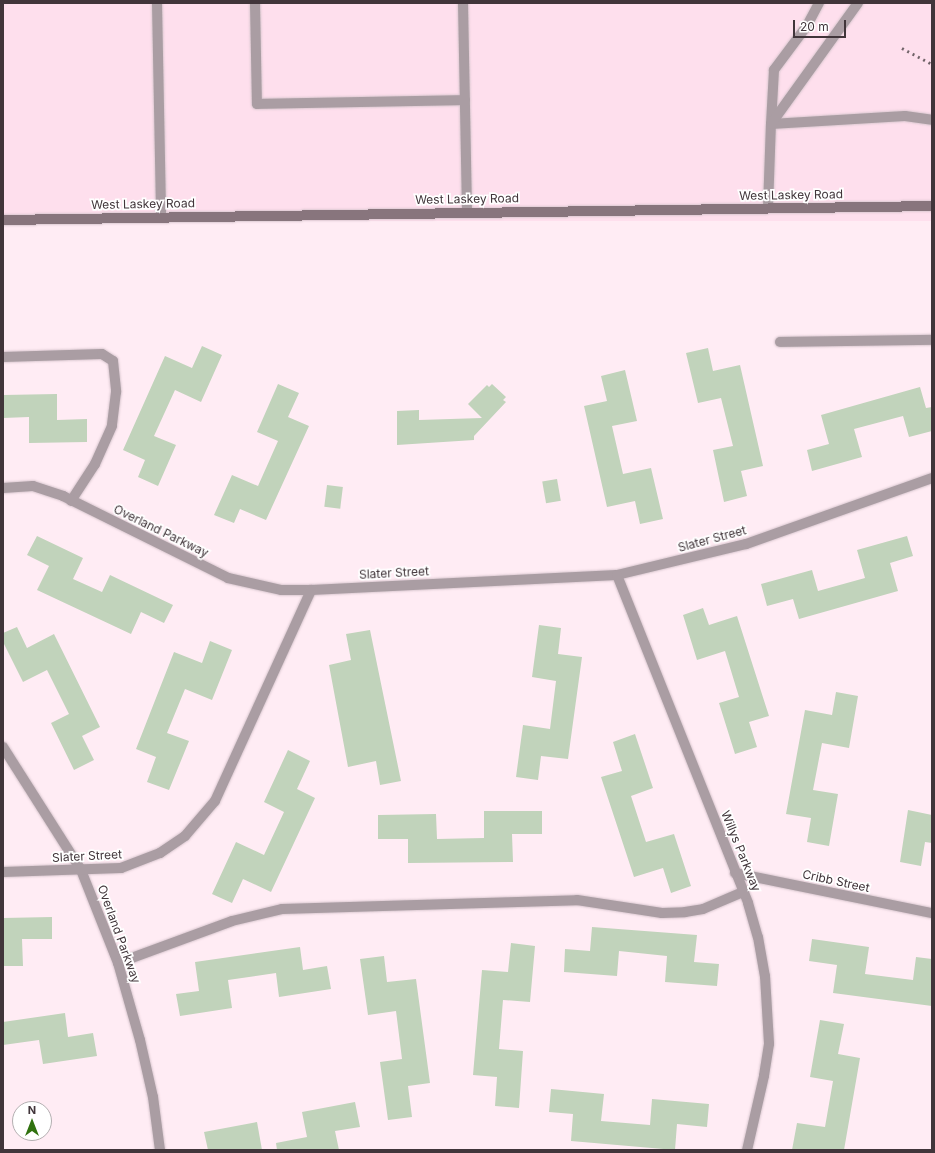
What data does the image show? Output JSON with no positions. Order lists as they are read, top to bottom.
{
  "streets": {
    "main road": ["West Laskey Road"],
    "street": [
      "Overland Parkway",
      "Slater Street",
      "Willys Parkway",
      "Cribb Street"
    ]
  },
  "crossings": [
    ["Overland Parkway", "Slater Street"],
    ["Slater Street", "Willys Parkway"],
    ["Willys Parkway", "Cribb Street"]
  ],
  "scale_bar": "20 m",
  "north": "top"
}
